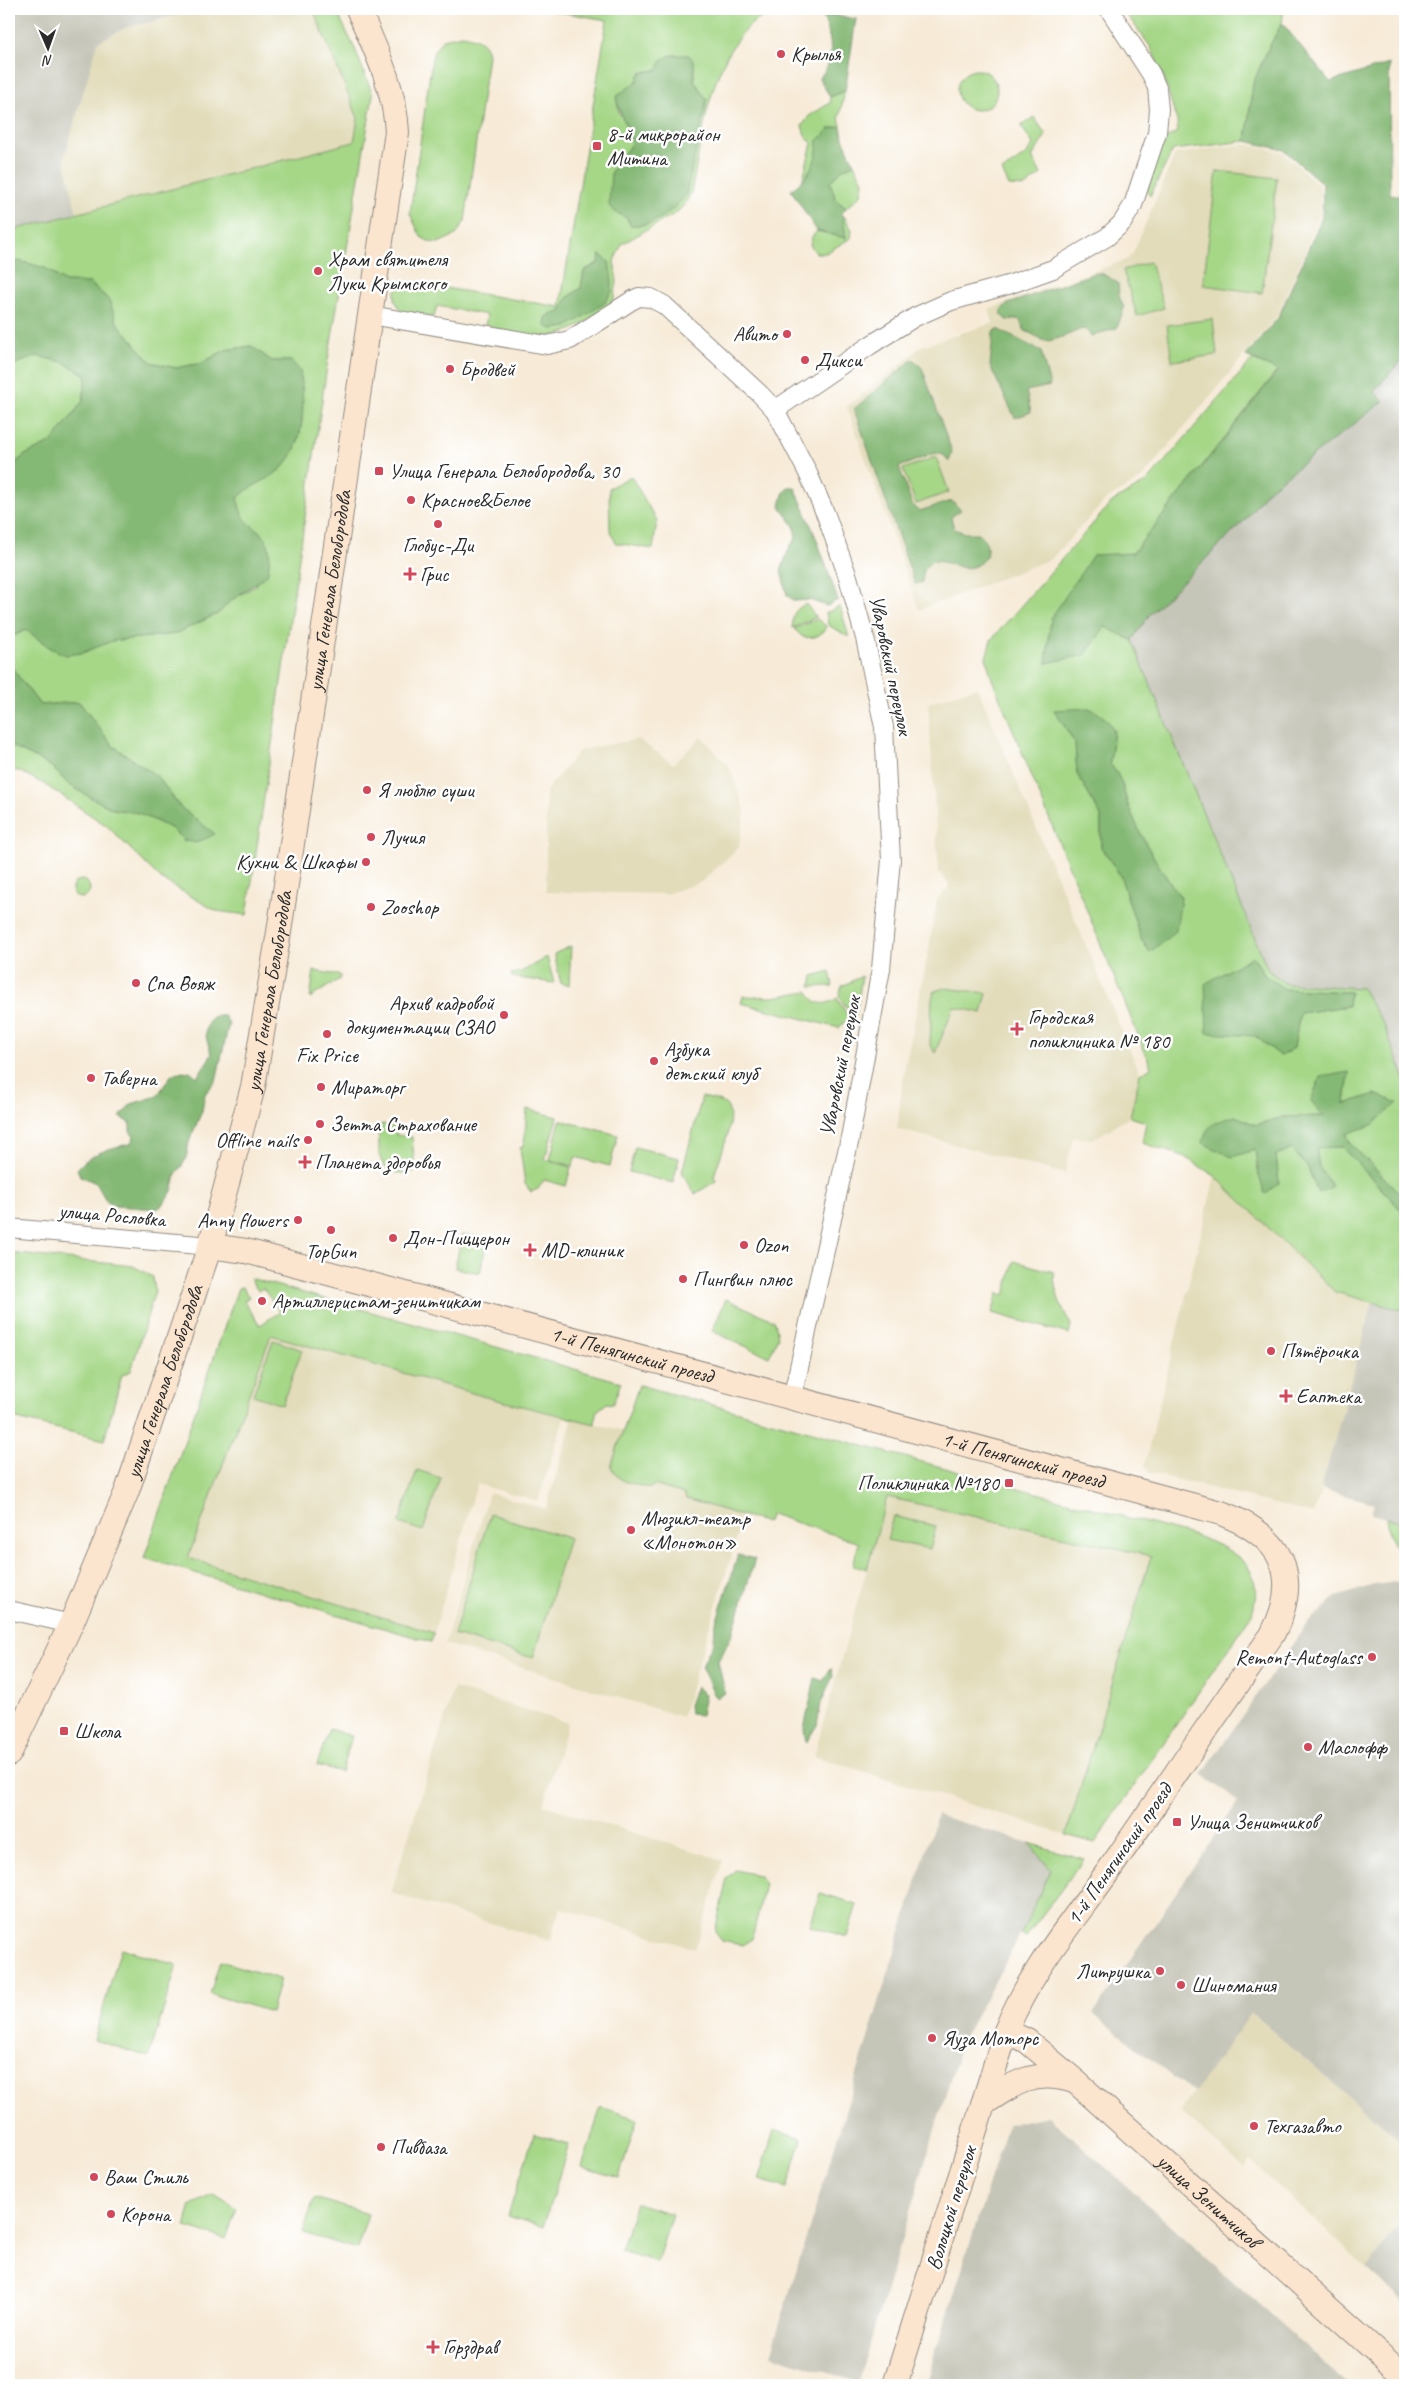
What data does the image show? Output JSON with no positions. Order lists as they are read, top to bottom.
{
  "streets": {
    "street": [
      "улица Генерала Белобородова",
      "Уваровский переулок",
      "улица Рословка",
      "1-й Пенягинский проезд",
      "улица Зенитчиков",
      "Волоцкой переулок"
    ]
  },
  "crossings": [
    ["улица Генерала Белобородова", "Уваровский переулок"],
    ["улица Генерала Белобородова", "улица Рословка"],
    ["улица Генерала Белобородова", "1-й Пенягинский проезд"],
    ["Уваровский переулок", "1-й Пенягинский проезд"],
    ["улица Рословка", "1-й Пенягинский проезд"],
    ["1-й Пенягинский проезд", "улица Зенитчиков"],
    ["1-й Пенягинский проезд", "Волоцкой переулок"],
    ["улица Зенитчиков", "Волоцкой переулок"]
  ],
  "places": {
    "other": [
      "Крылья",
      "Храм святителя Луки Крымского",
      "Авито",
      "Дикси",
      "Бродвей",
      "Красное&Белое",
      "Глобус-Ди",
      "Я люблю суши",
      "Лучия",
      "Кухни & Шкафы",
      "Zooshop",
      "Спа Вояж",
      "Архив кадровой документации СЗАО",
      "Fix Price",
      "Азбука детский клуб",
      "Таверна",
      "Мираторг",
      "Зетта Страхование",
      "Offline nails",
      "Anny flowers",
      "TopGun",
      "Дон-Пиццерон",
      "Ozon",
      "Пингвин плюс",
      "Артиллеристам-зенитчикам",
      "Пятёрочка",
      "Мюзикл-театр «Монотон»",
      "Remont-Autoglass",
      "Маслофф",
      "Литрушка",
      "Шиномания",
      "Яуза Моторс",
      "Техгазавто",
      "Пивбаза",
      "Ваш Стиль",
      "Корона"
    ],
    "transit": [
      "8-й микрорайон Митина",
      "Улица Генерала Белобородова, 30",
      "Поликлиника №180",
      "Школа",
      "Улица Зенитчиков"
    ],
    "health": [
      "Грис",
      "Городская поликлиника № 180",
      "Планета здоровья",
      "MD-клиник",
      "Еаптека",
      "Горздрав"
    ]
  },
  "north": "bottom"
}
